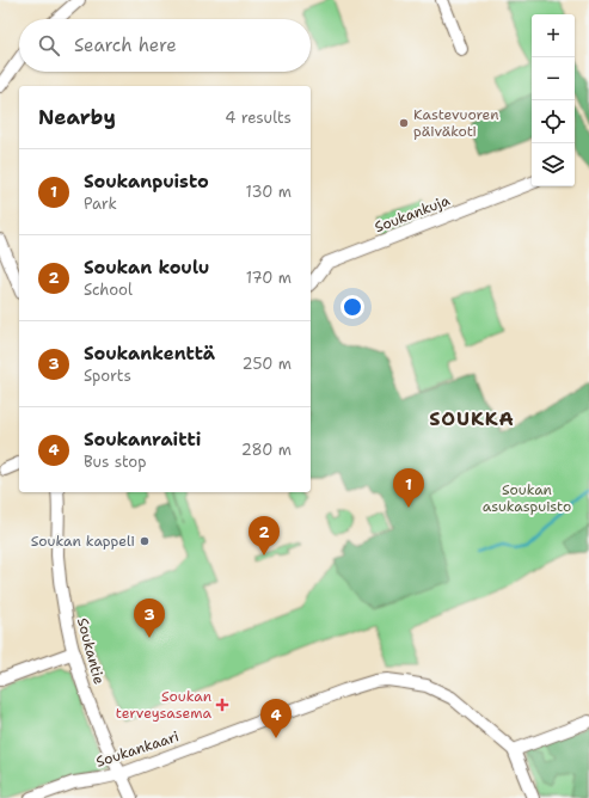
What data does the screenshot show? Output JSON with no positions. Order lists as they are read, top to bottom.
{
  "streets": {
    "street": ["Soukankuja", "Soukantie", "Soukankaari"]
  },
  "crossings": [
    ["Soukantie", "Soukankaari"]
  ],
  "districts": ["SOUKKA"],
  "parks": ["Soukan asukaspuisto"],
  "places": {
    "other": ["Kastevuoren päiväkoti", "Soukan kappeli"],
    "health": ["Soukan terveysasema"]
  },
  "page": {
    "map_buttons": ["+", "−"],
    "search": "Search here",
    "heading": ["Nearby", "4 results"],
    "list": [
      {
        "mark": "1",
        "name": "Soukanpuisto",
        "note": "Park",
        "value": "130 m"
      },
      {
        "mark": "2",
        "name": "Soukan koulu",
        "note": "School",
        "value": "170 m"
      },
      {
        "mark": "3",
        "name": "Soukankenttä",
        "note": "Sports",
        "value": "250 m"
      },
      {
        "mark": "4",
        "name": "Soukanraitti",
        "note": "Bus stop",
        "value": "280 m"
      }
    ],
    "pins": [
      "1",
      "2",
      "3",
      "4"
    ]
  }
}
